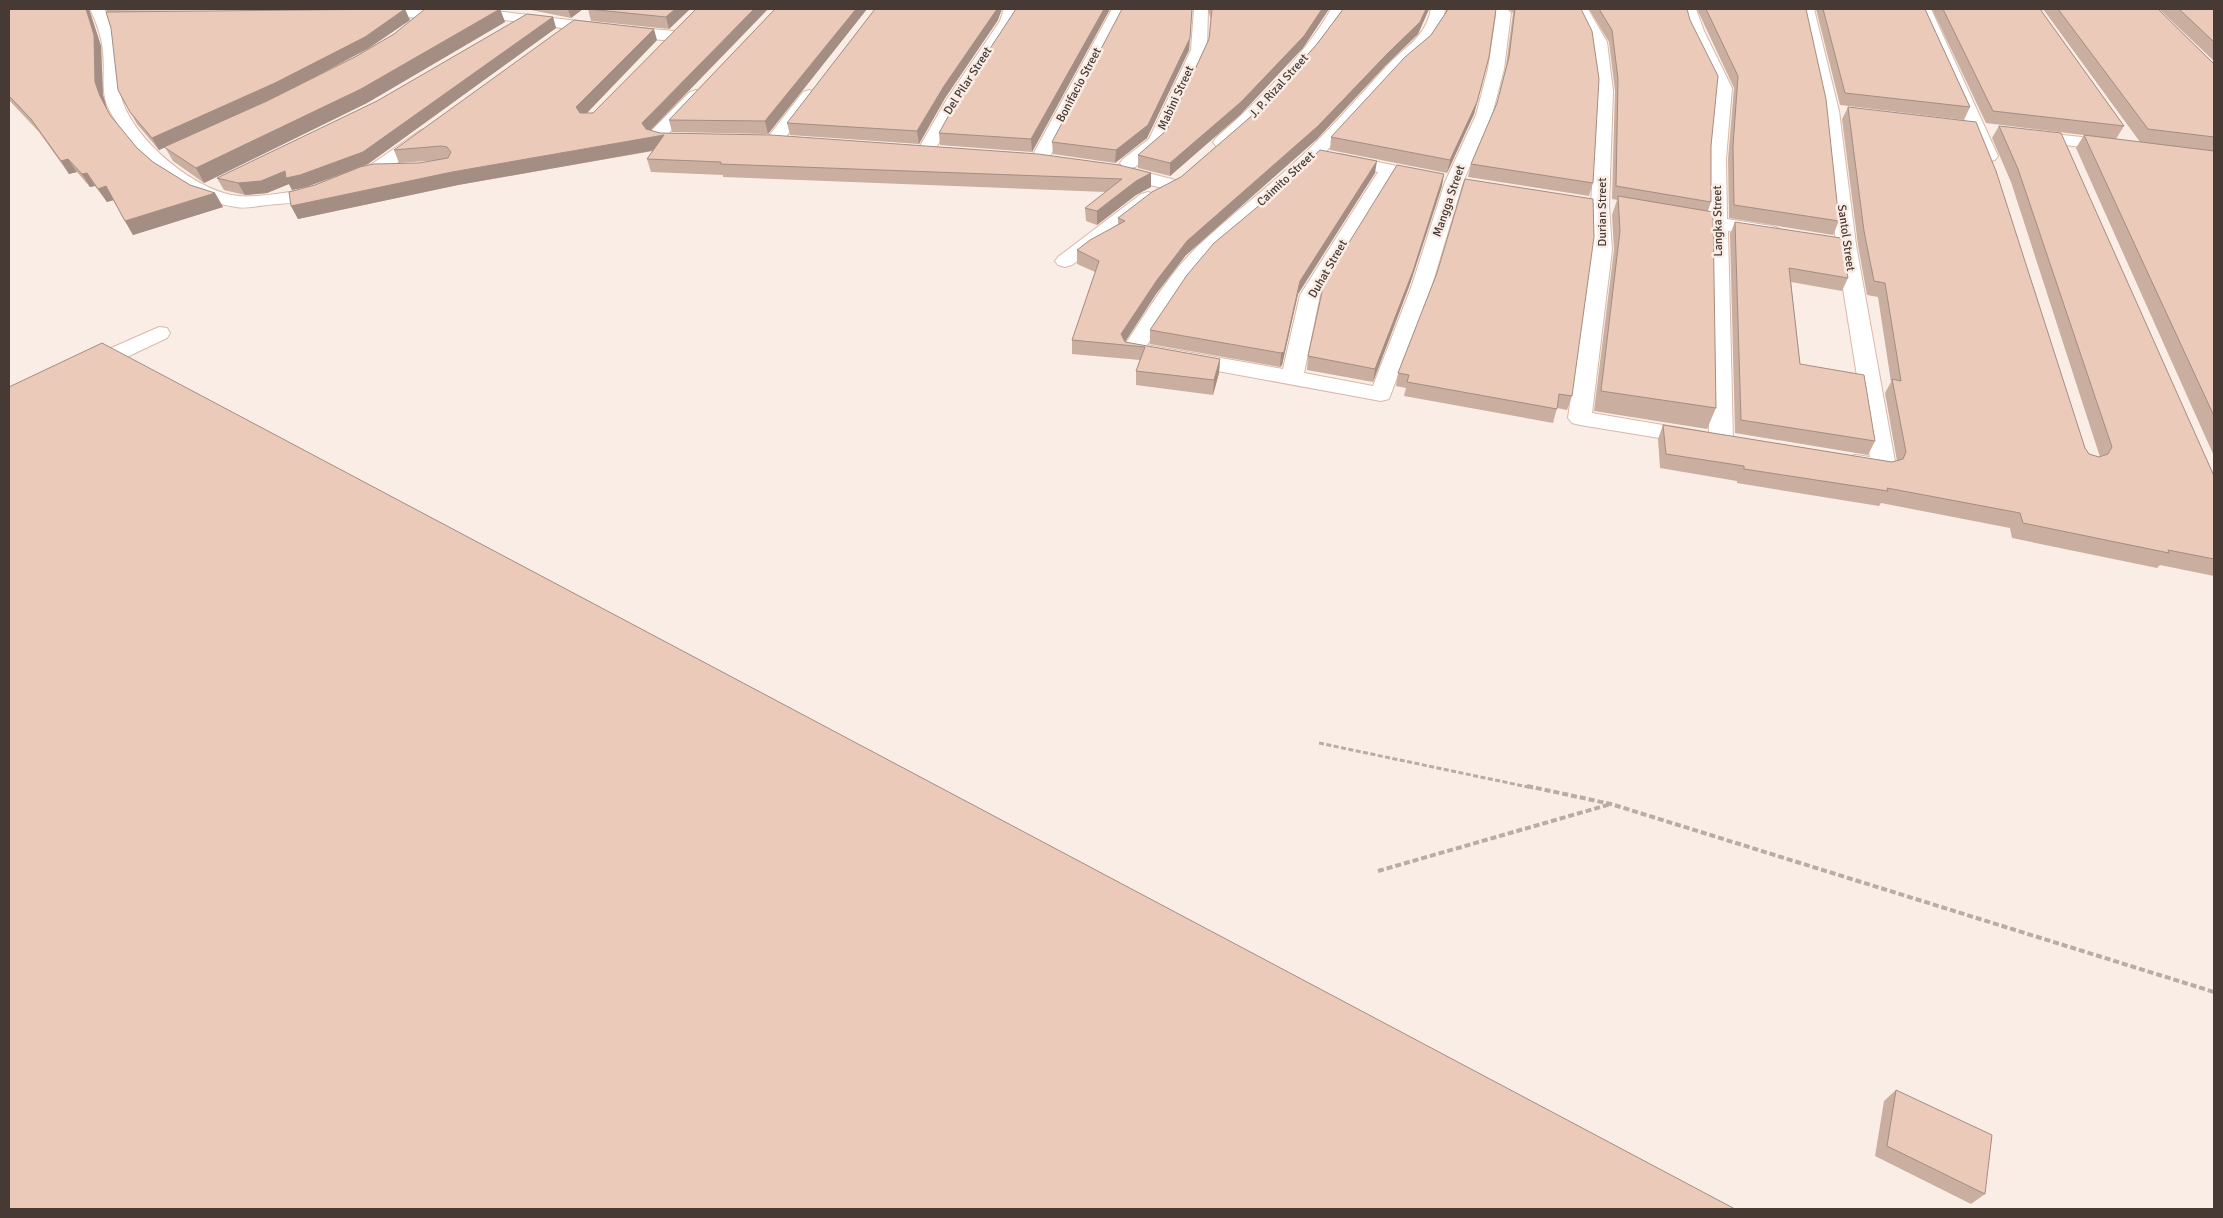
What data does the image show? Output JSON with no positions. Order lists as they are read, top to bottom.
{
  "streets": {
    "street": [
      "Del Pilar Street",
      "Bonifacio Street",
      "J. P. Rizal Street",
      "Mabini Street",
      "Caimito Street",
      "Mangga Street",
      "Durian Street",
      "Langka Street",
      "Santol Street",
      "Duhat Street"
    ]
  },
  "crossings": [
    ["Caimito Street", "Mangga Street"],
    ["Caimito Street", "Duhat Street"],
    ["Mangga Street", "Duhat Street"],
    ["Durian Street", "Langka Street"]
  ]
}
